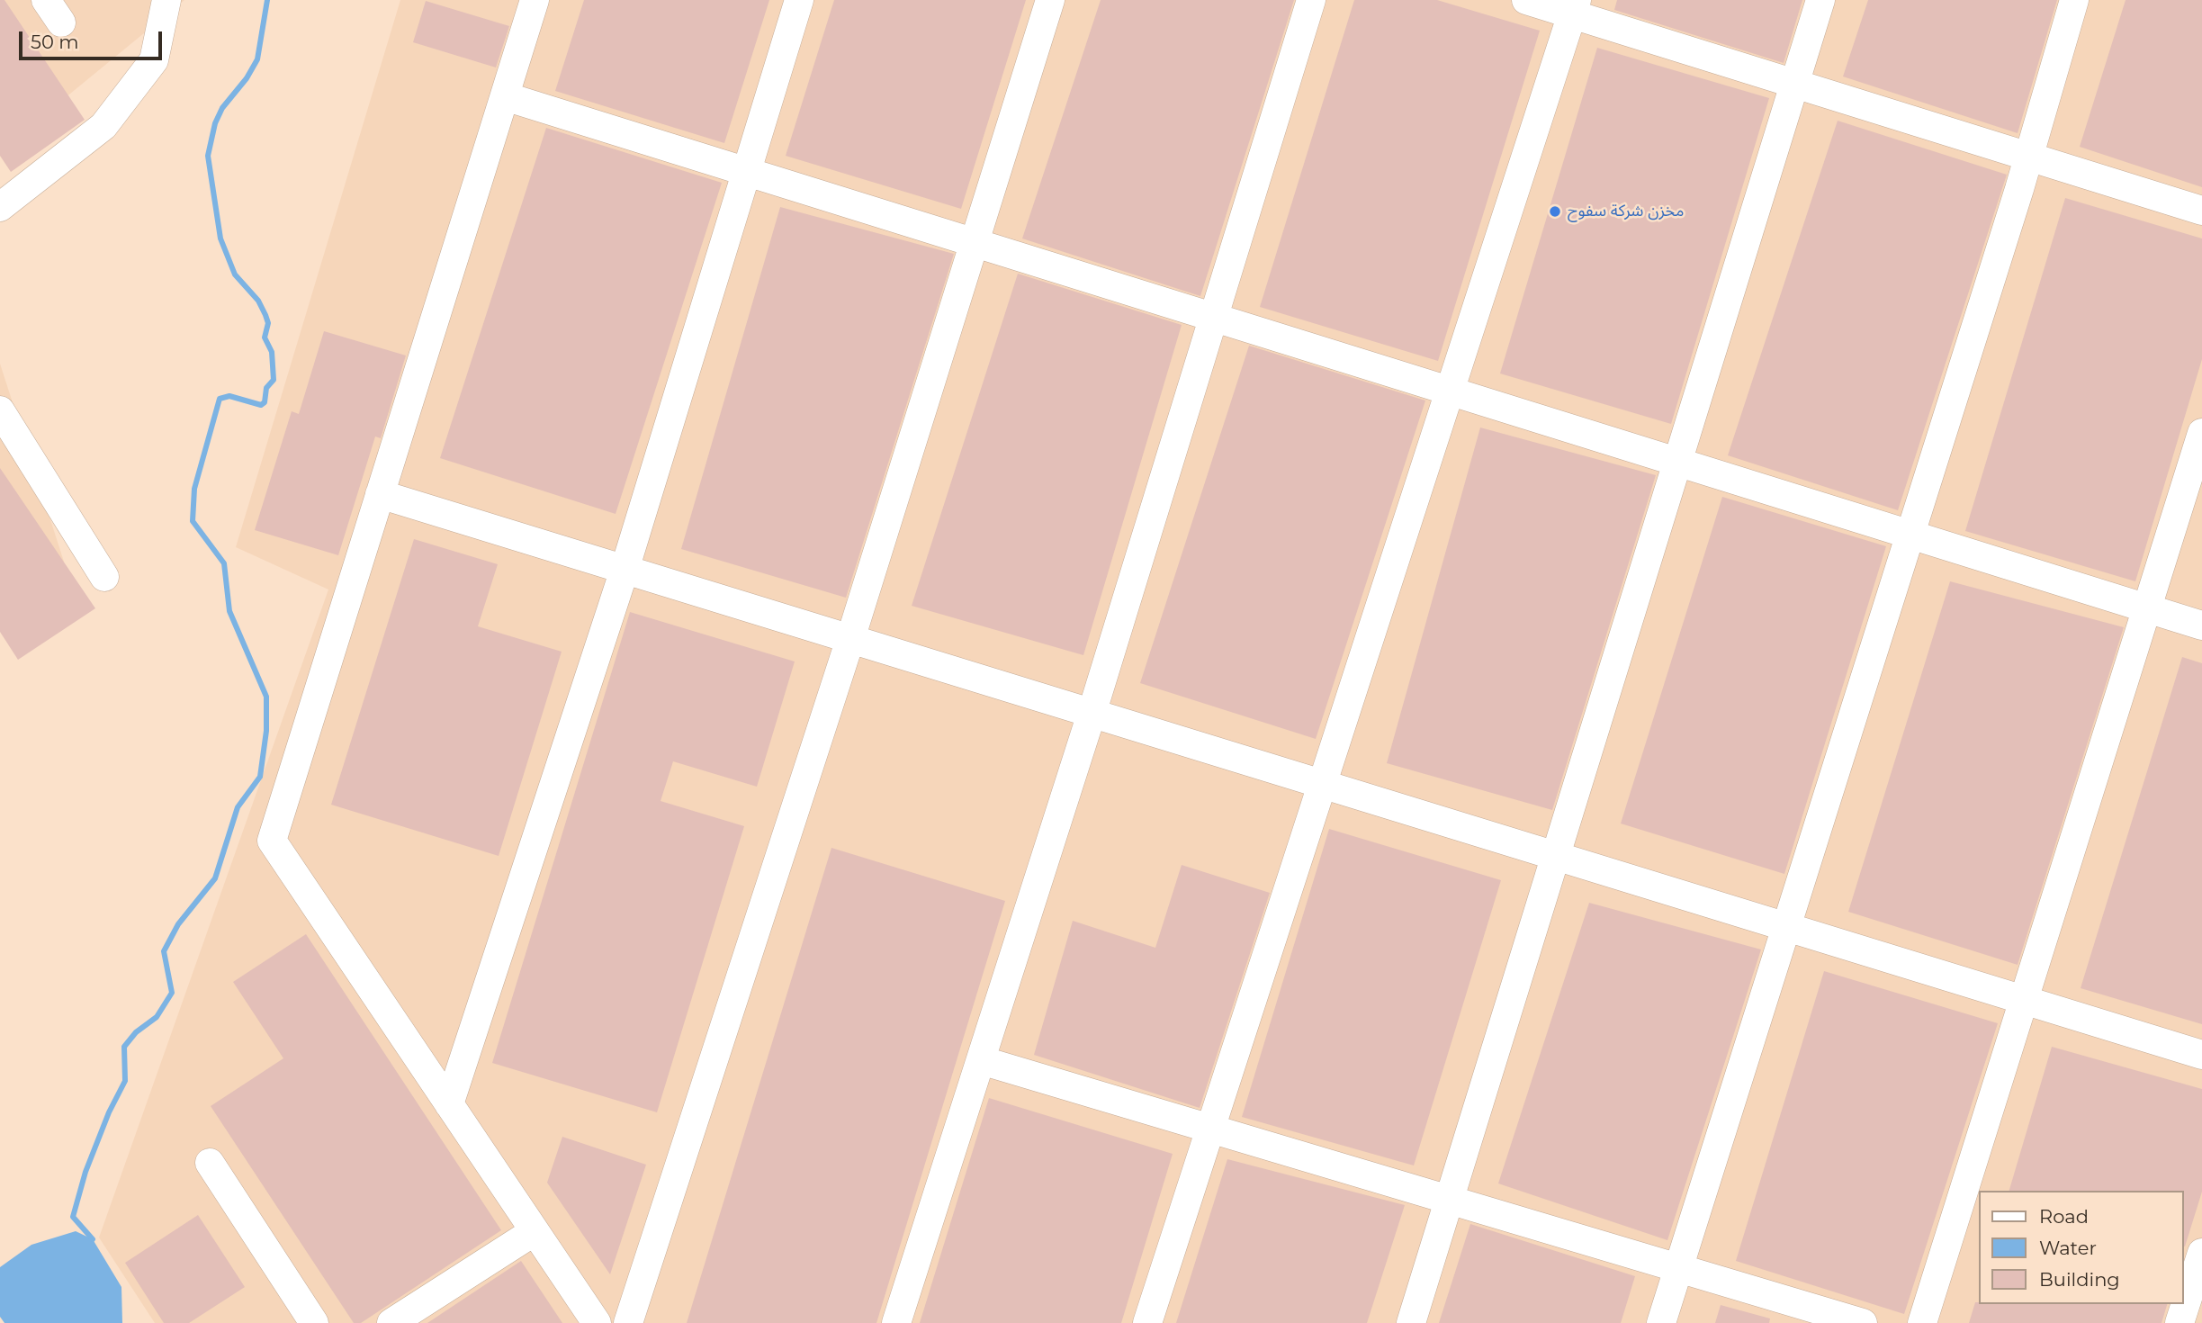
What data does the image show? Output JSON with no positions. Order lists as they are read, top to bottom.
{
  "places": ["مخزن شركة سفوح"],
  "legend": ["Road", "Water", "Building"],
  "scale_bar": "50 m"
}
